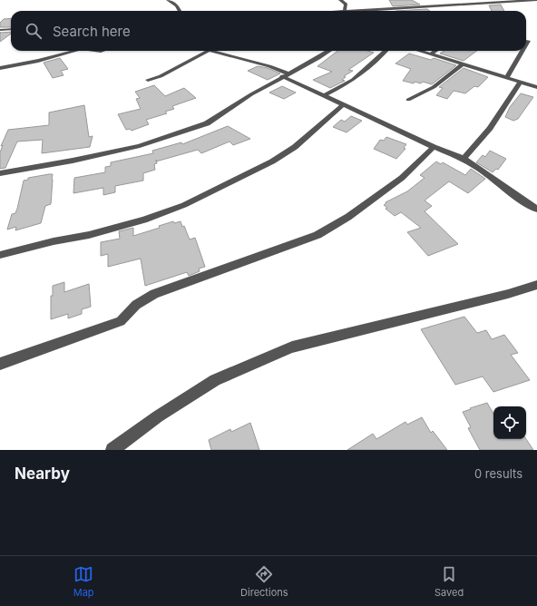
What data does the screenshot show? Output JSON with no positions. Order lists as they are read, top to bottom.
{
  "page": {
    "search": "Search here",
    "heading": ["Nearby", "0 results"],
    "nav": ["Map", "Directions", "Saved"]
  }
}
